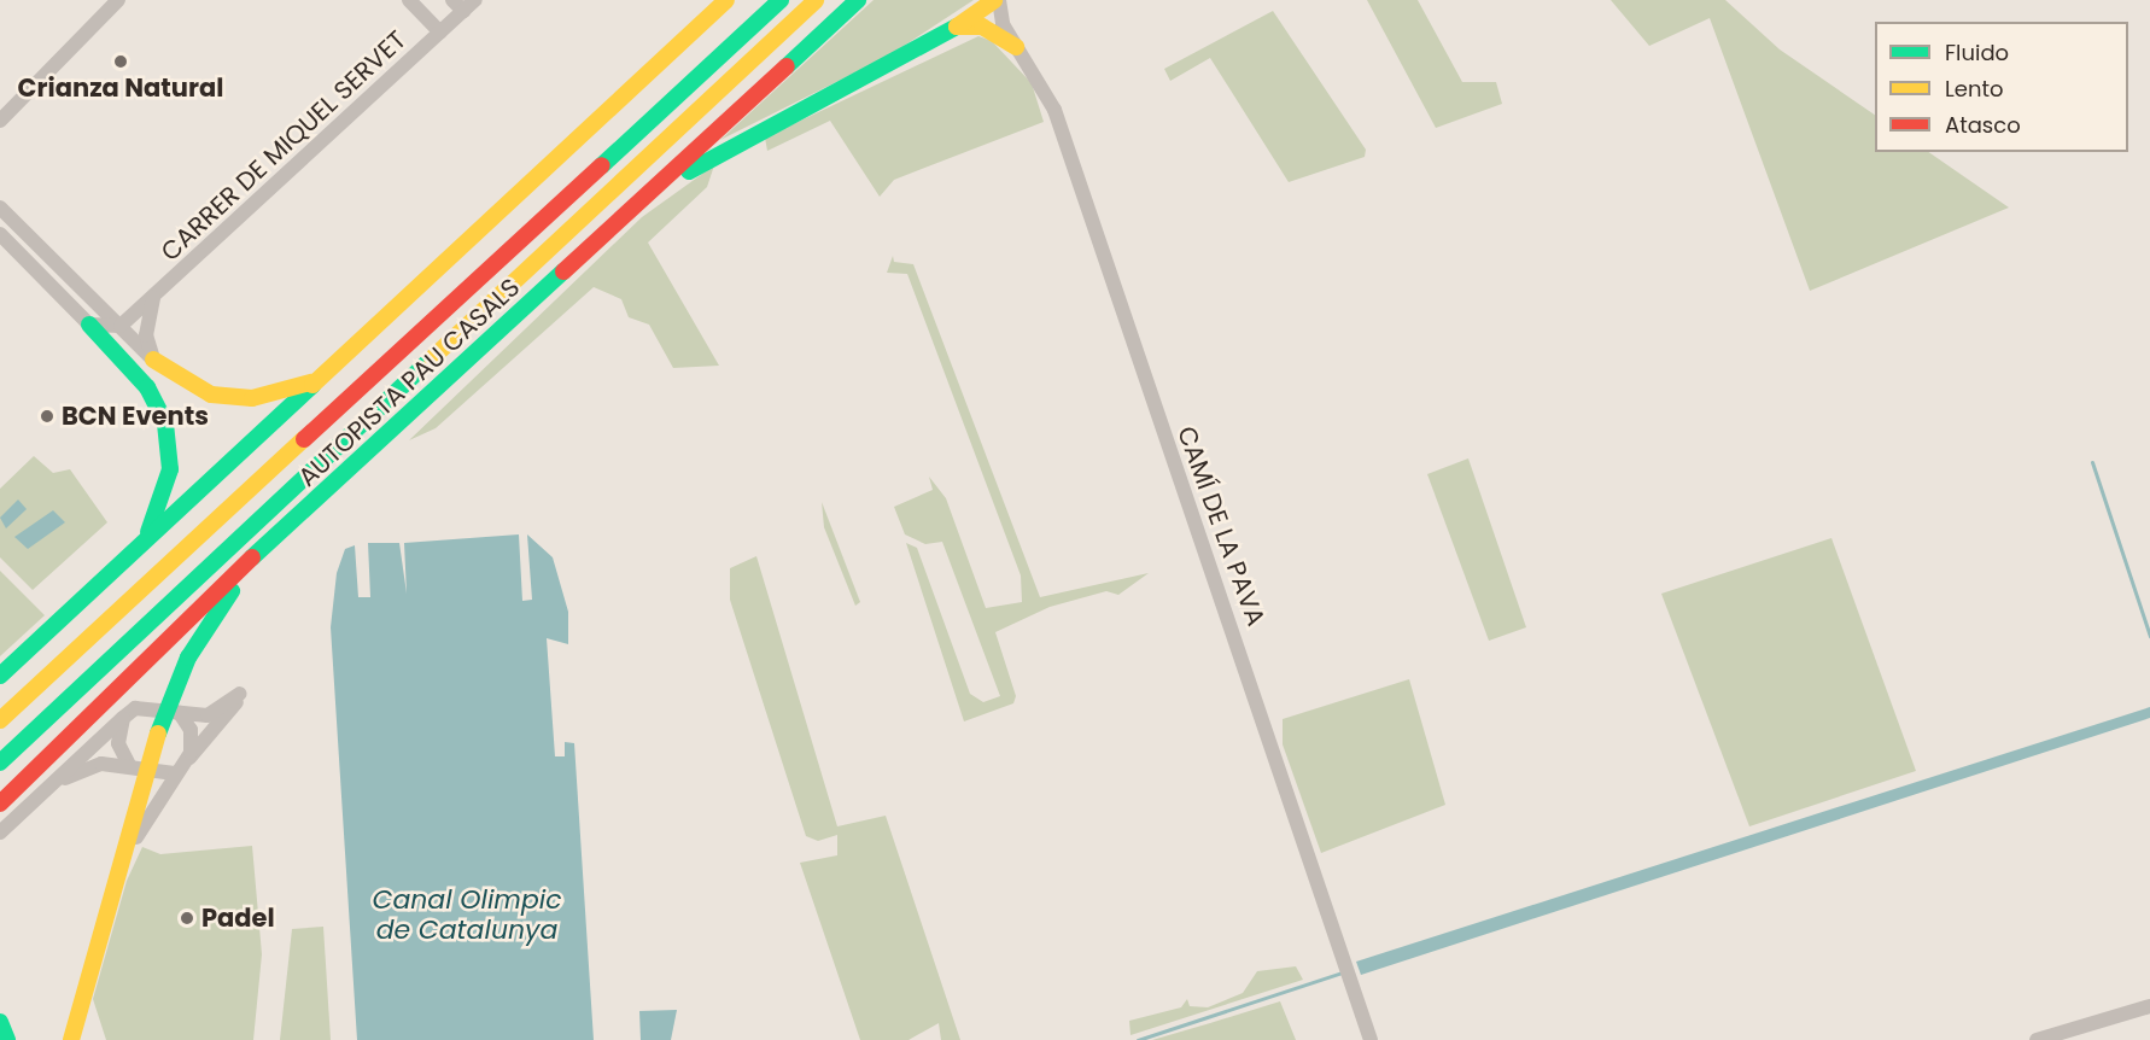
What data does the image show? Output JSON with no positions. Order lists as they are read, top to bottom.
{
  "streets": {
    "main road": ["AUTOPISTA PAU CASALS"],
    "street": ["CARRER DE MIQUEL SERVET", "CAMÍ DE LA PAVA"]
  },
  "water": ["Canal Olimpic de Catalunya"],
  "places": ["Crianza Natural", "BCN Events", "Padel"],
  "legend": ["Fluido", "Lento", "Atasco"]
}
